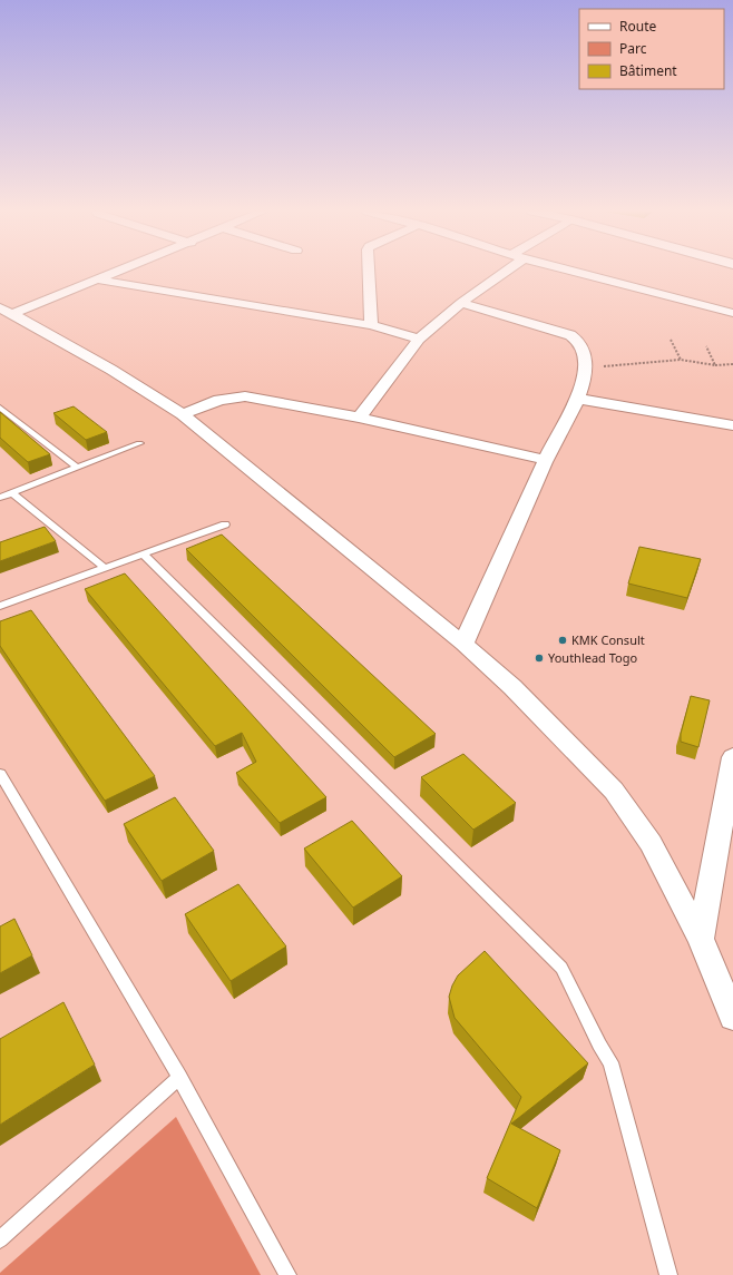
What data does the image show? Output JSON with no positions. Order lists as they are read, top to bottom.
{
  "places": ["KMK Consult", "Youthlead Togo"],
  "legend": ["Route", "Parc", "Bâtiment"]
}
